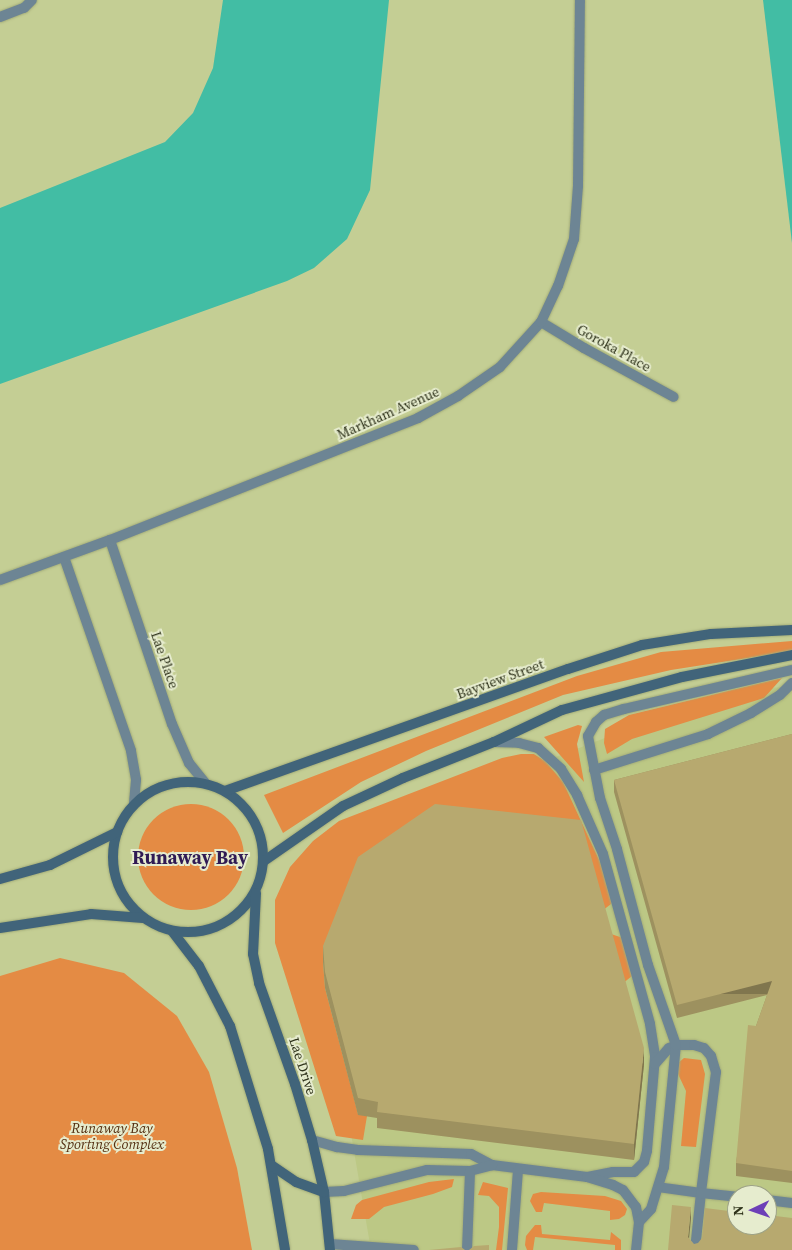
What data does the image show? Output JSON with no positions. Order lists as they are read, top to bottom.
{
  "streets": {
    "main road": ["Bayview Street", "Lae Drive"],
    "street": ["Goroka Place", "Markham Avenue", "Lae Place"]
  },
  "crossings": [
    ["Goroka Place", "Markham Avenue"],
    ["Markham Avenue", "Lae Place"],
    ["Lae Place", "Bayview Street"],
    ["Lae Place", "Lae Drive"],
    ["Bayview Street", "Lae Drive"]
  ],
  "districts": ["Runaway Bay"],
  "parks": ["Runaway Bay Sporting Complex"],
  "north": "left"
}
